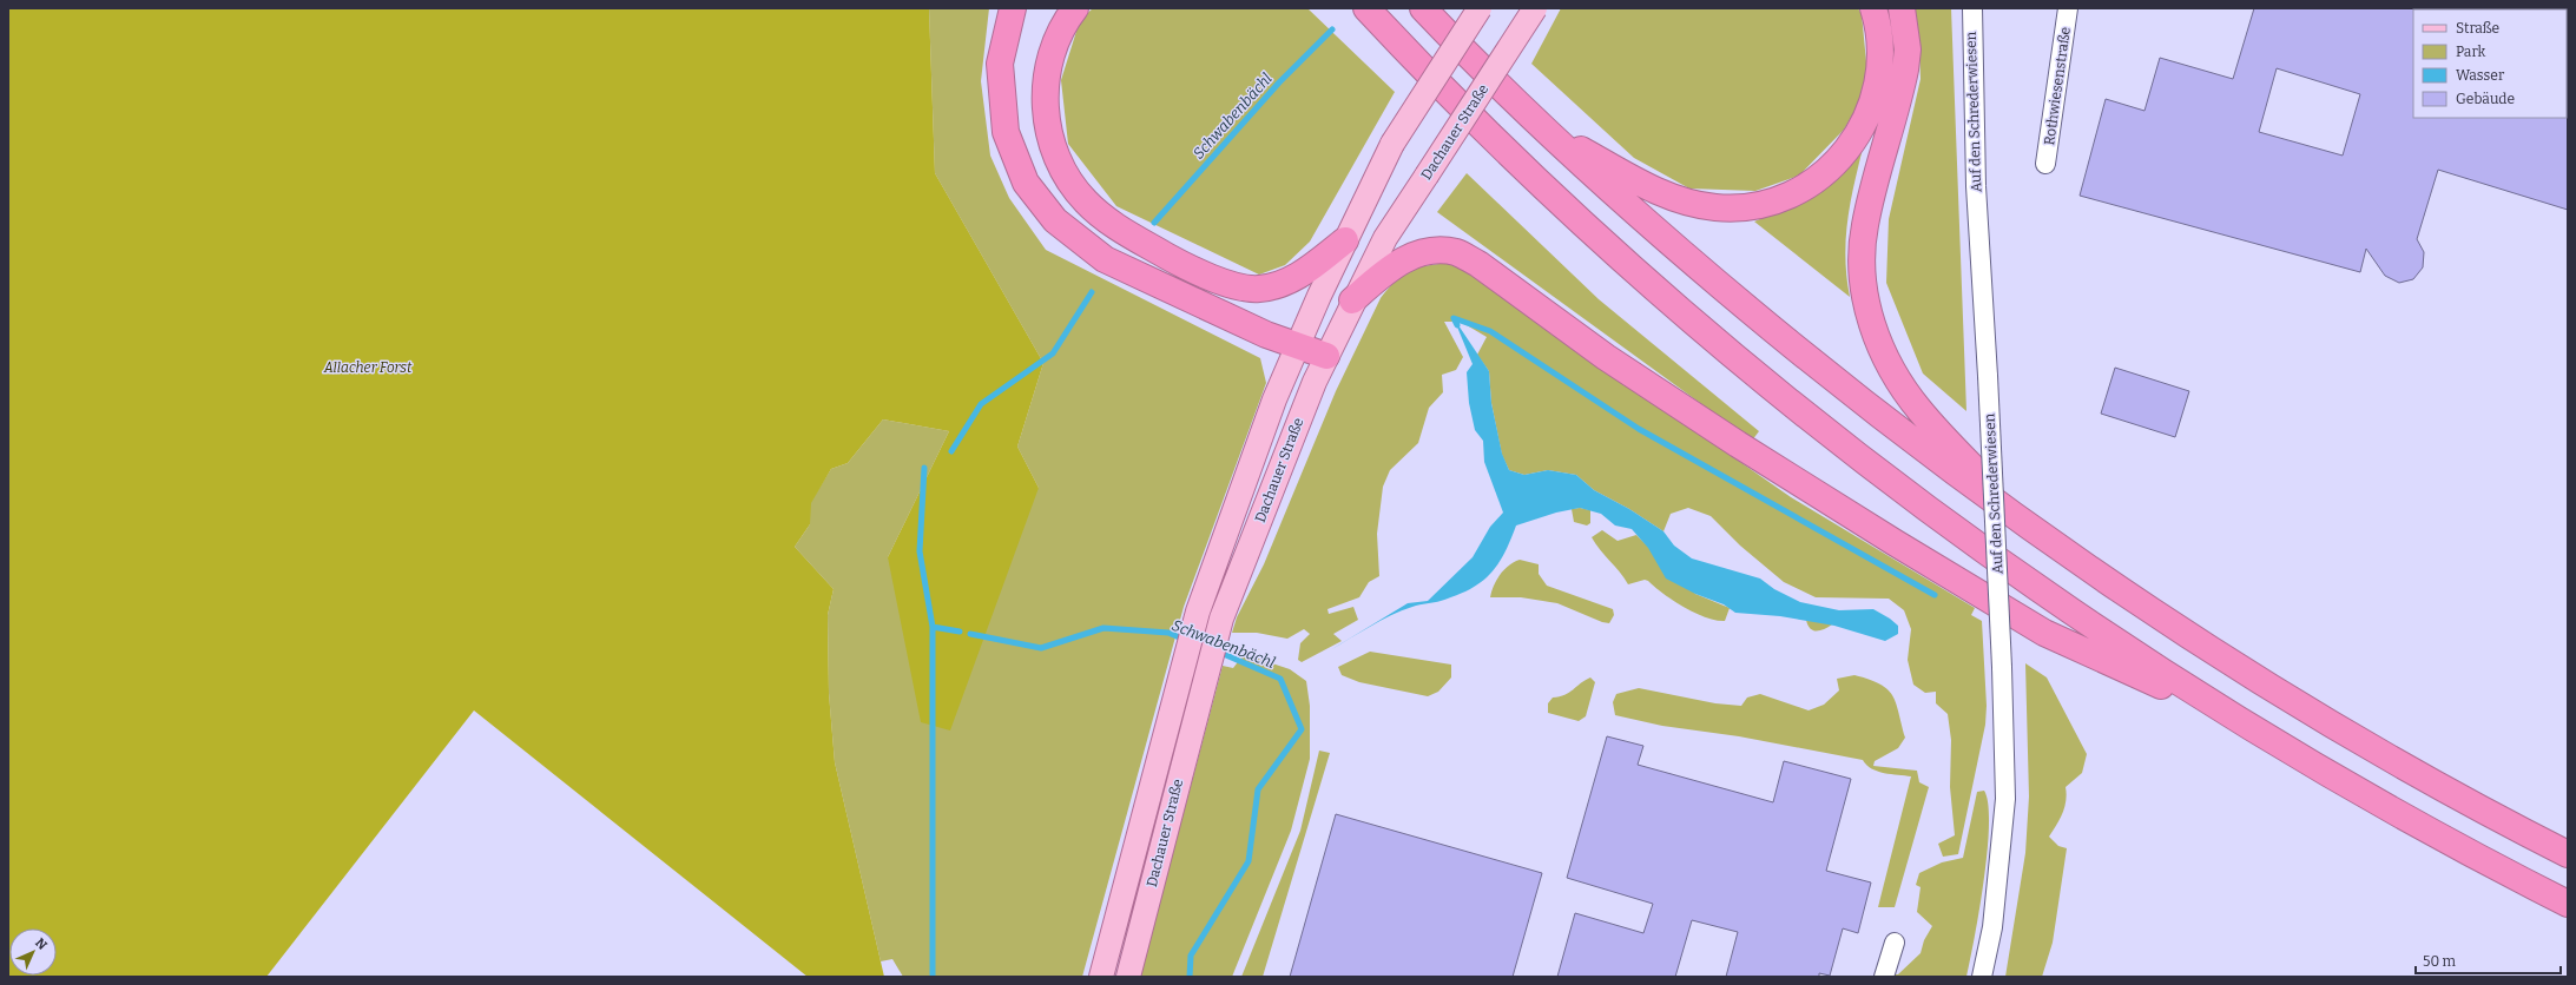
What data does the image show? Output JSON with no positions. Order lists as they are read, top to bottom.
{
  "streets": {
    "main road": ["Dachauer Straße"],
    "street": ["Rothwiesenstraße", "Auf den Schrederwiesen"]
  },
  "water": ["Schwabenbächl"],
  "parks": ["Allacher Forst"],
  "legend": [
    "Straße",
    "Park",
    "Wasser",
    "Gebäude"
  ],
  "scale_bar": "50 m",
  "north": "top right"
}
